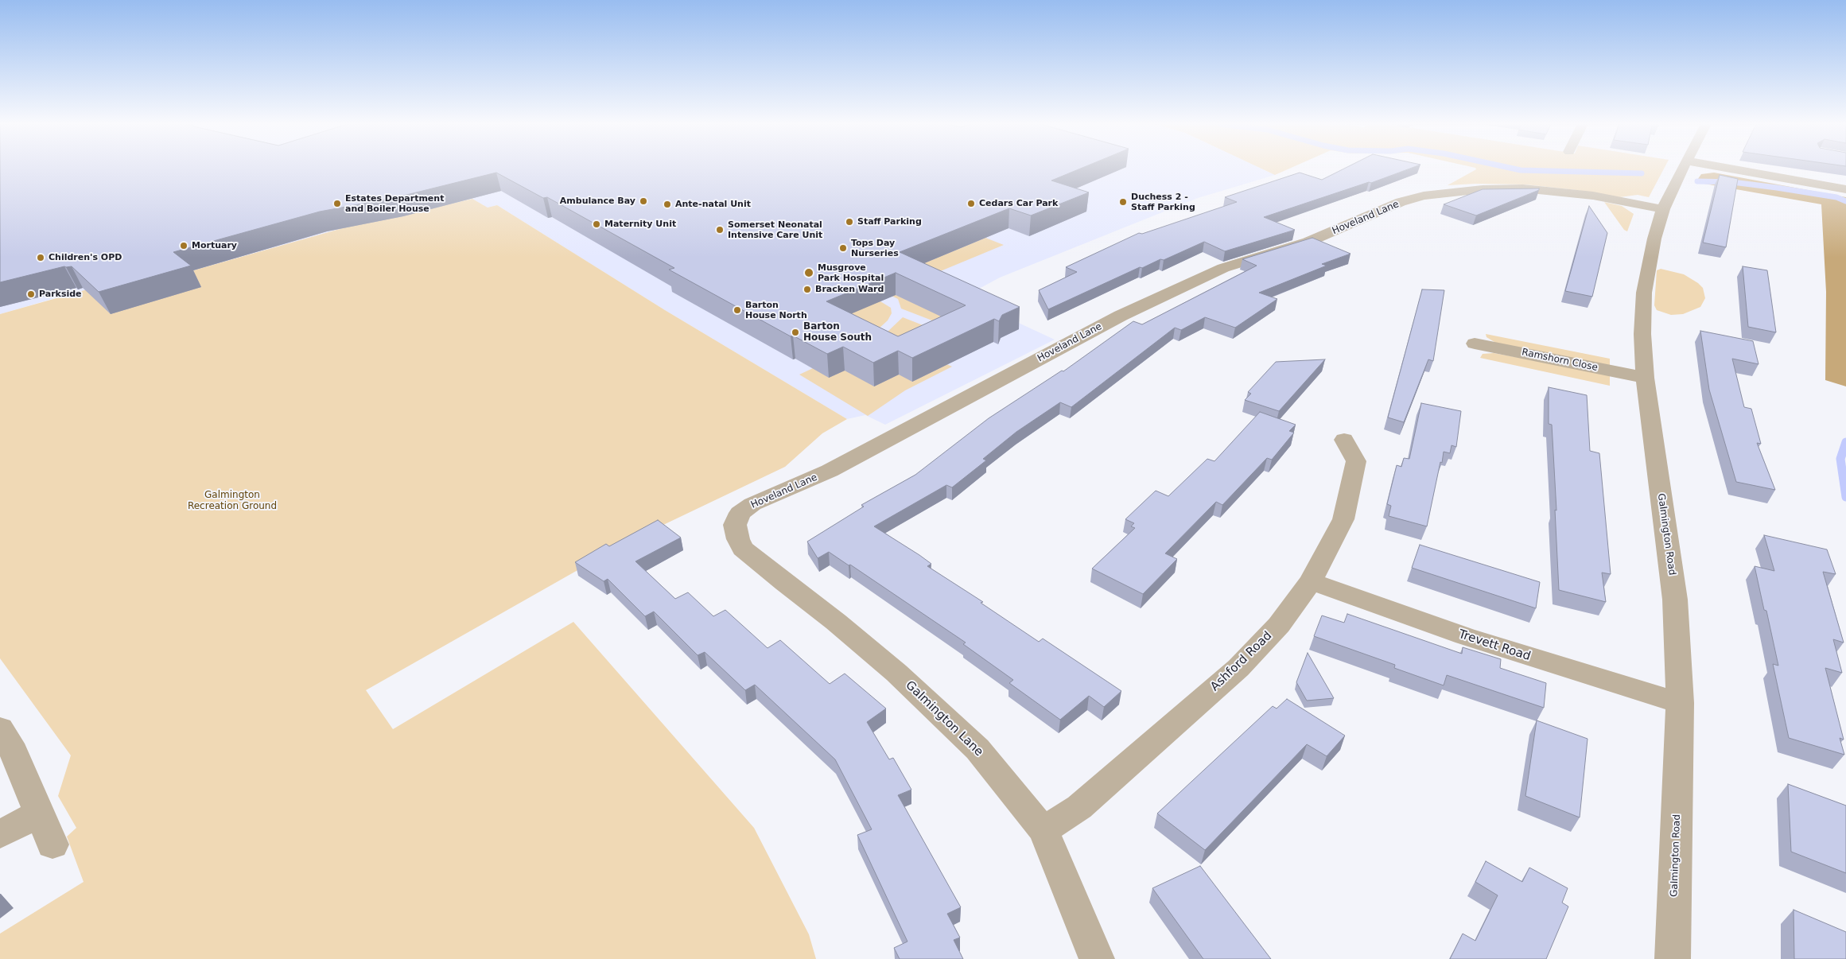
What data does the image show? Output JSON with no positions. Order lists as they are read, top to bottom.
{
  "streets": {
    "street": [
      "Hoveland Lane",
      "Ramshorn Close",
      "Galmington Road",
      "Trevett Road",
      "Ashford Road",
      "Galmington Lane"
    ]
  },
  "crossings": [
    ["Hoveland Lane", "Galmington Road"],
    ["Hoveland Lane", "Galmington Lane"],
    ["Ramshorn Close", "Galmington Road"],
    ["Galmington Road", "Trevett Road"],
    ["Trevett Road", "Ashford Road"],
    ["Ashford Road", "Galmington Lane"]
  ],
  "parks": ["Galmington Recreation Ground"],
  "places": [
    "Ambulance Bay",
    "Duchess 2 - Staff Parking",
    "Estates Department and Boiler House",
    "Cedars Car Park",
    "Ante-natal Unit",
    "Staff Parking",
    "Maternity Unit",
    "Somerset Neonatal Intensive Care Unit",
    "Mortuary",
    "Tops Day Nurseries",
    "Children's OPD",
    "Musgrove Park Hospital",
    "Bracken Ward",
    "Parkside",
    "Barton House North",
    "Barton House South"
  ]
}
